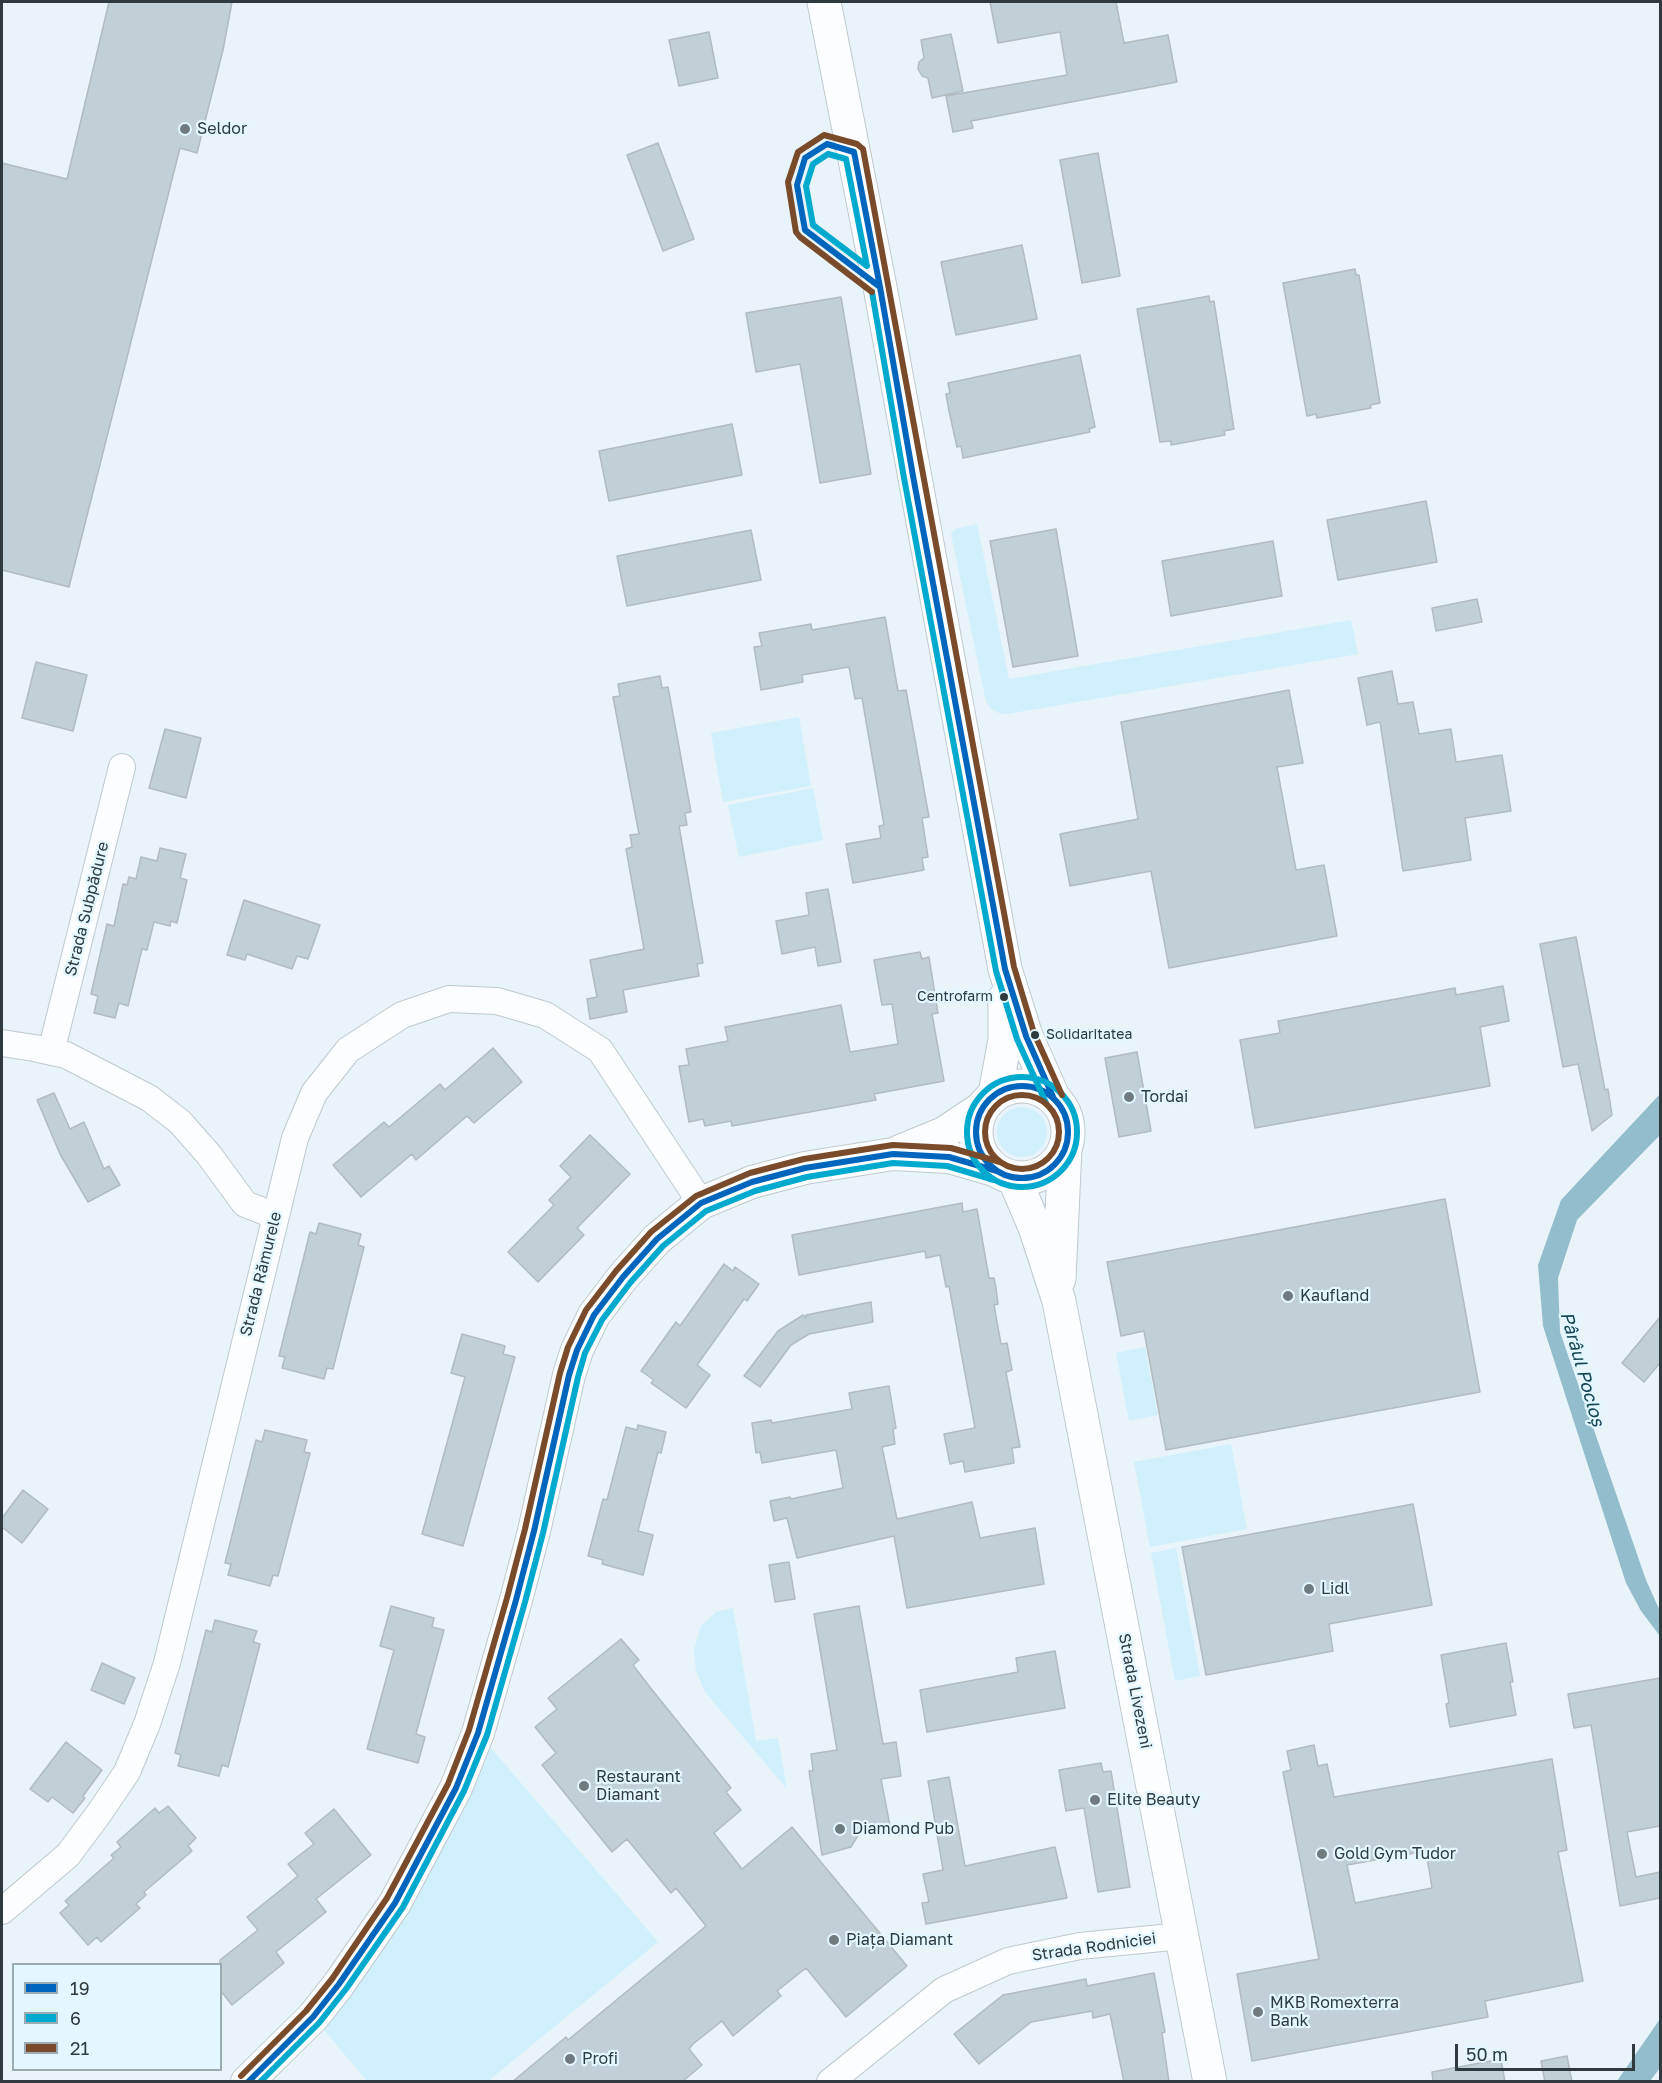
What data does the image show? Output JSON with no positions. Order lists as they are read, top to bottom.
{
  "streets": {
    "main road": ["Strada Livezeni"],
    "street": ["Strada Subpădure", "Strada Rămurele", "Strada Rodniciei"]
  },
  "crossings": [
    ["Strada Livezeni", "Strada Rodniciei"]
  ],
  "water": ["Pârâul Pocloș"],
  "places": [
    "Seldor",
    "Centrofarm",
    "Solidaritatea",
    "Tordai",
    "Kaufland",
    "Lidl",
    "Restaurant Diamant",
    "Elite Beauty",
    "Diamond Pub",
    "Gold Gym Tudor",
    "Piața Diamant",
    "MKB Romexterra Bank",
    "Profi"
  ],
  "lines": ["transit line 21", "transit line 19", "transit line 6"],
  "legend": ["19", "6", "21"],
  "scale_bar": "50 m"
}
